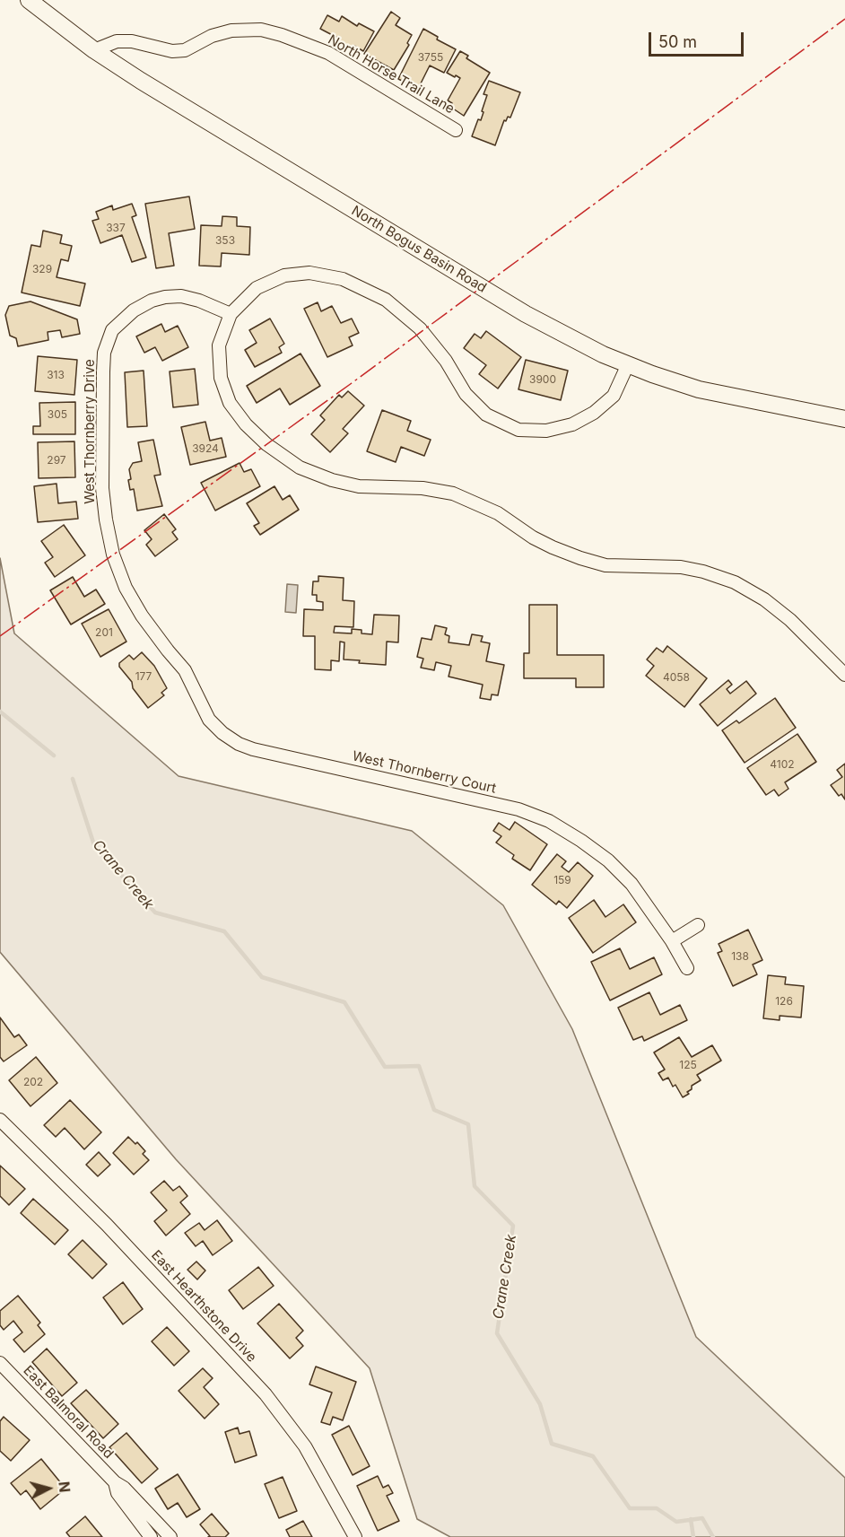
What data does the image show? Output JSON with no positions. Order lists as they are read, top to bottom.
{
  "streets": {
    "street": [
      "North Horse Trail Lane",
      "North Bogus Basin Road",
      "West Thornberry Drive",
      "West Thornberry Court",
      "East Hearthstone Drive",
      "East Balmoral Road"
    ]
  },
  "crossings": [
    ["North Horse Trail Lane", "North Bogus Basin Road"],
    ["West Thornberry Drive", "West Thornberry Court"]
  ],
  "water": ["Crane Creek"],
  "house_numbers": [
    "3755",
    "337",
    "353",
    "329",
    "313",
    "3900",
    "305",
    "3924",
    "297",
    "201",
    "177",
    "4058",
    "4102",
    "159",
    "138",
    "126",
    "125",
    "202"
  ],
  "scale_bar": "50 m",
  "north": "right"
}
